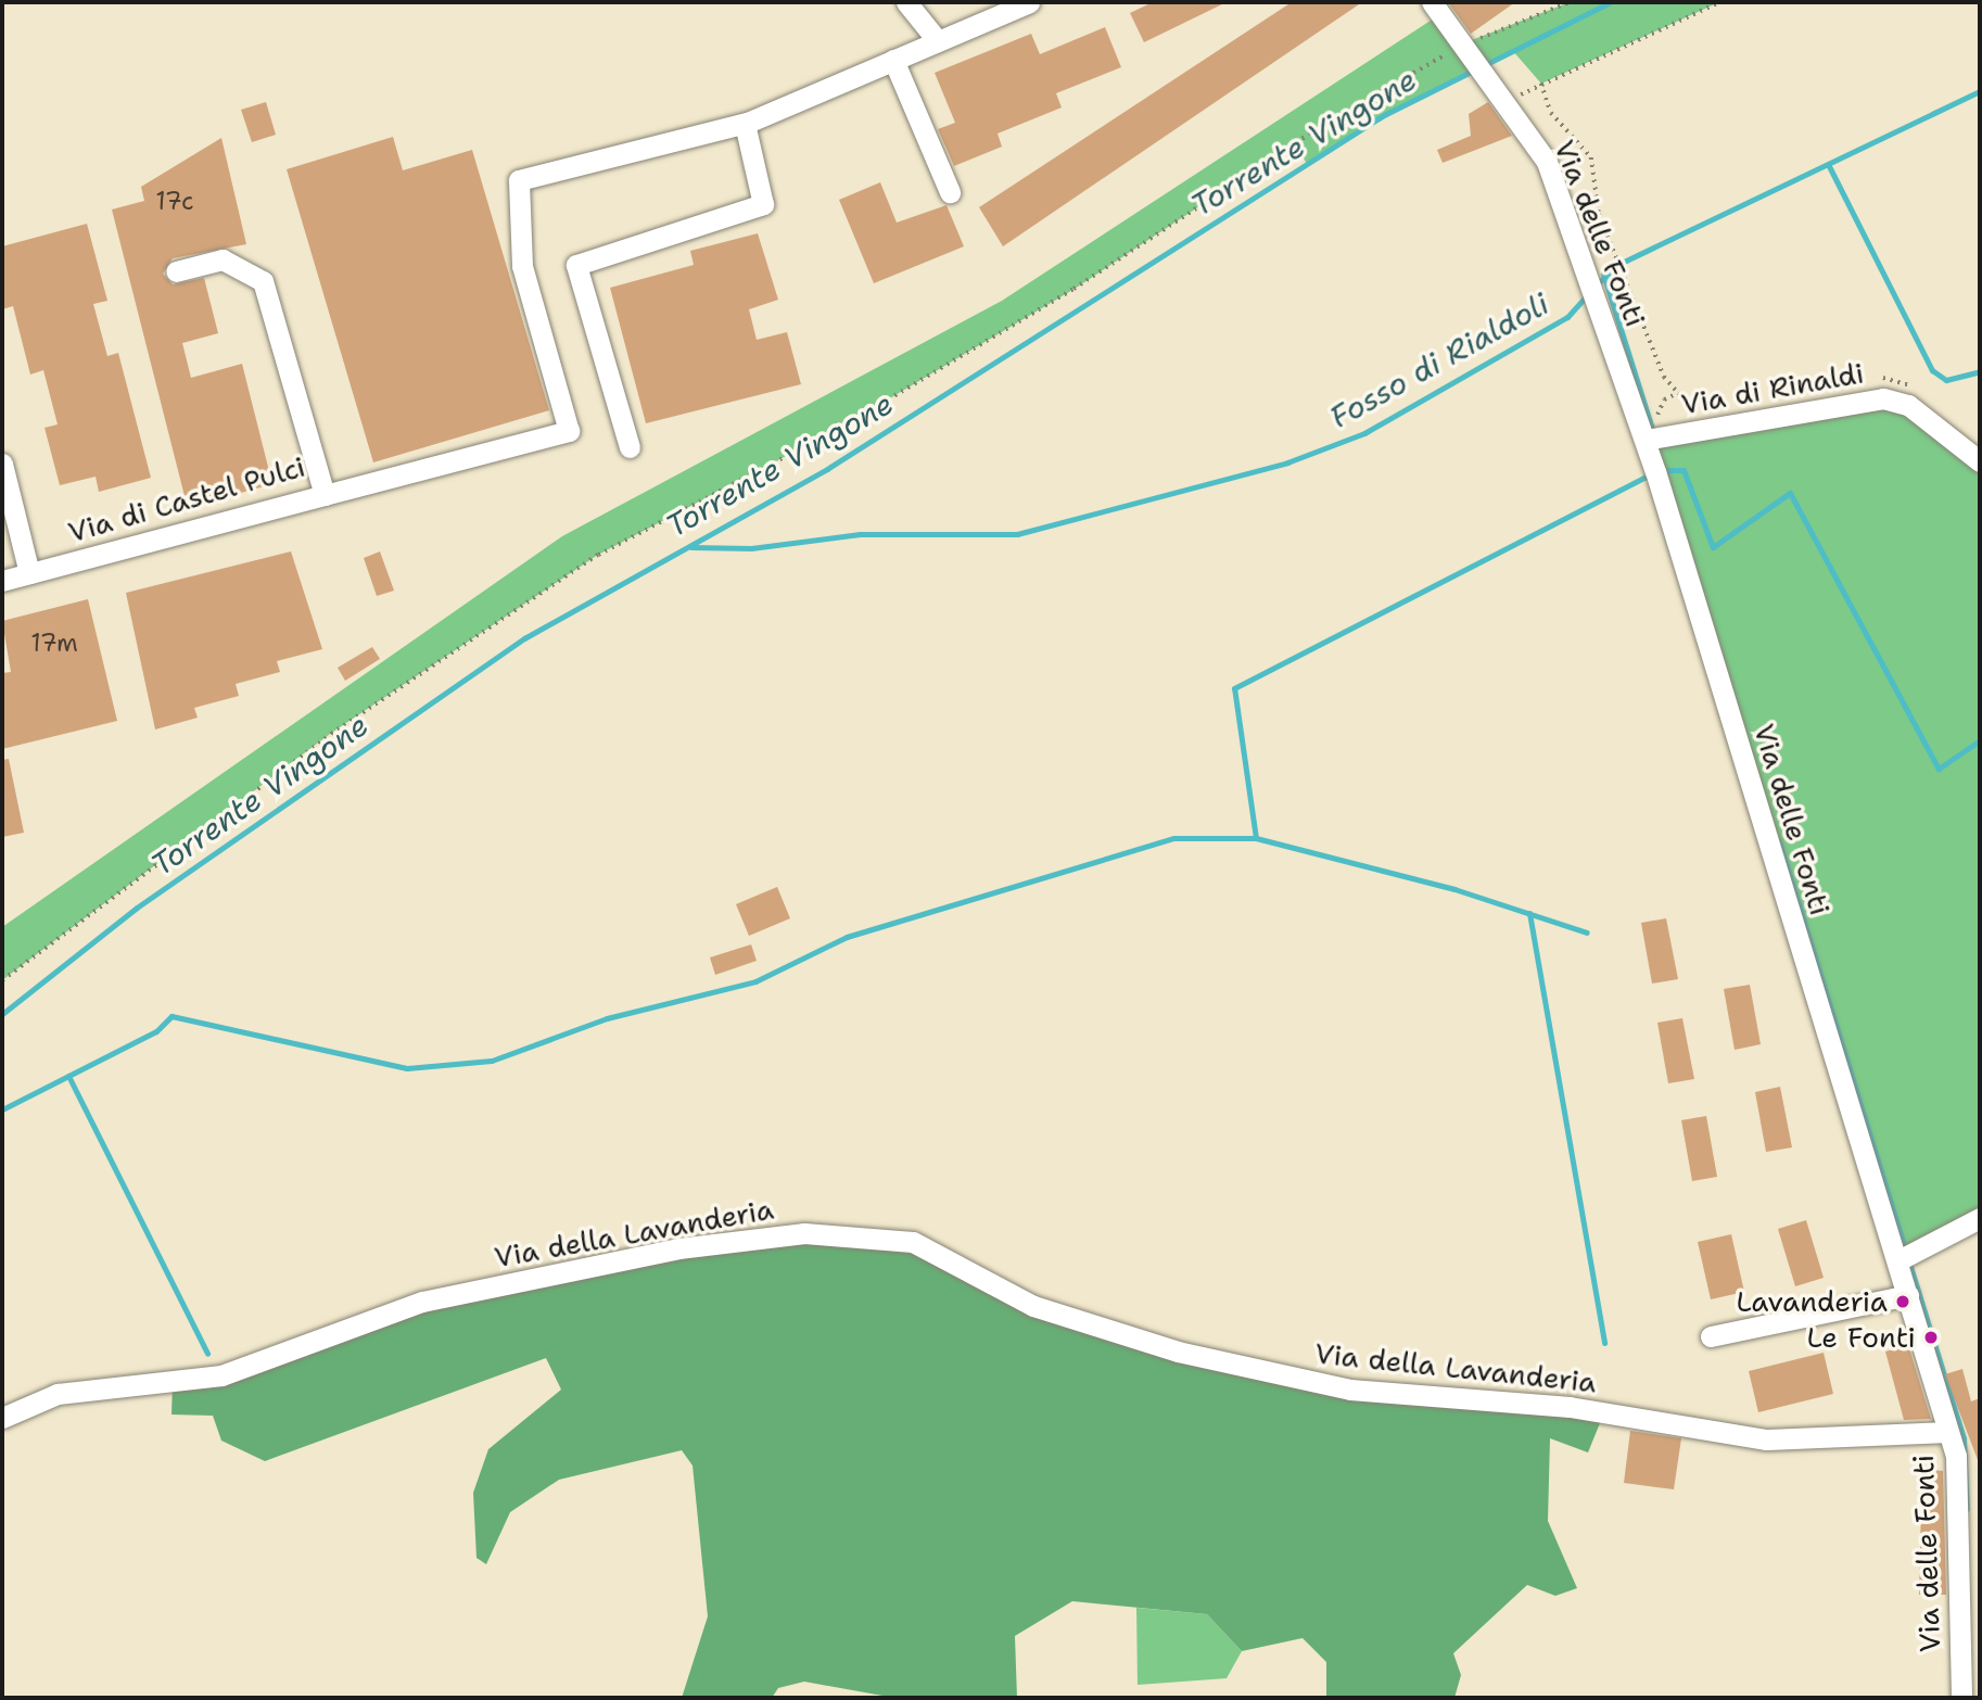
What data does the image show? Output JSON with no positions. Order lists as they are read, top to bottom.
{
  "streets": {
    "street": [
      "Via delle Fonti",
      "Via di Rinaldi",
      "Via di Castel Pulci",
      "Via della Lavanderia"
    ]
  },
  "crossings": [
    ["Via delle Fonti", "Via di Rinaldi"],
    ["Via delle Fonti", "Via della Lavanderia"]
  ],
  "water": ["Torrente Vingone", "Fosso di Rialdoli"],
  "places": ["Lavanderia", "Le Fonti"],
  "house_numbers": ["17c", "17m"]
}
